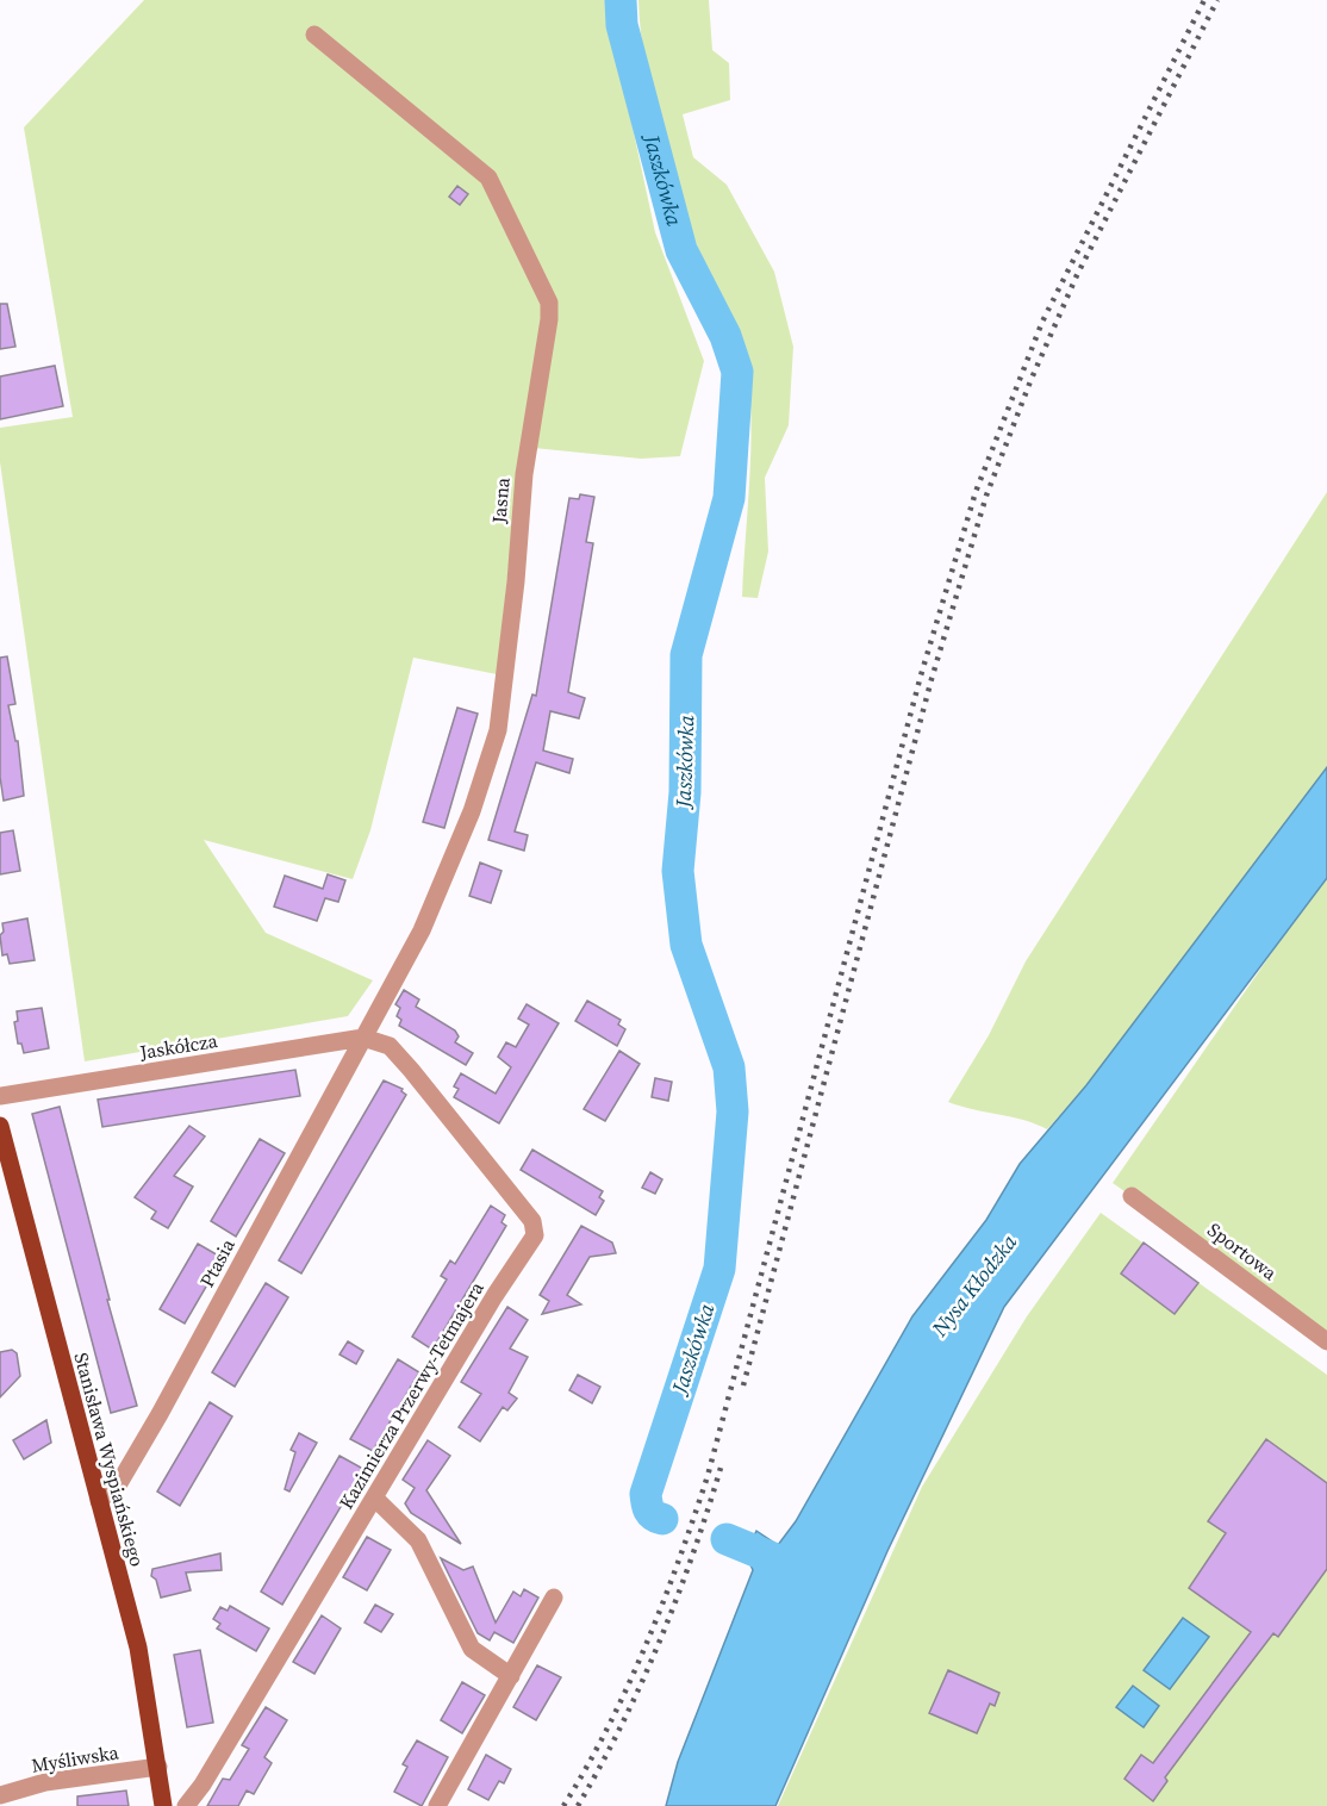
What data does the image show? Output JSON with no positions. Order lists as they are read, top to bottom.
{
  "streets": {
    "main road": ["Stanisława Wyspiańskiego"],
    "street": [
      "Jasna",
      "Jaskółcza",
      "Sportowa",
      "Ptasia",
      "Kazimierza Przerwy-Tetmajera",
      "Myśliwska"
    ]
  },
  "crossings": [
    ["Jasna", "Jaskółcza"],
    ["Jasna", "Ptasia"],
    ["Jasna", "Kazimierza Przerwy-Tetmajera"],
    ["Jaskółcza", "Ptasia"],
    ["Jaskółcza", "Kazimierza Przerwy-Tetmajera"],
    ["Ptasia", "Kazimierza Przerwy-Tetmajera"],
    ["Ptasia", "Stanisława Wyspiańskiego"],
    ["Stanisława Wyspiańskiego", "Myśliwska"]
  ],
  "water": ["Jaszkówka", "Nysa Kłodzka"]
}
